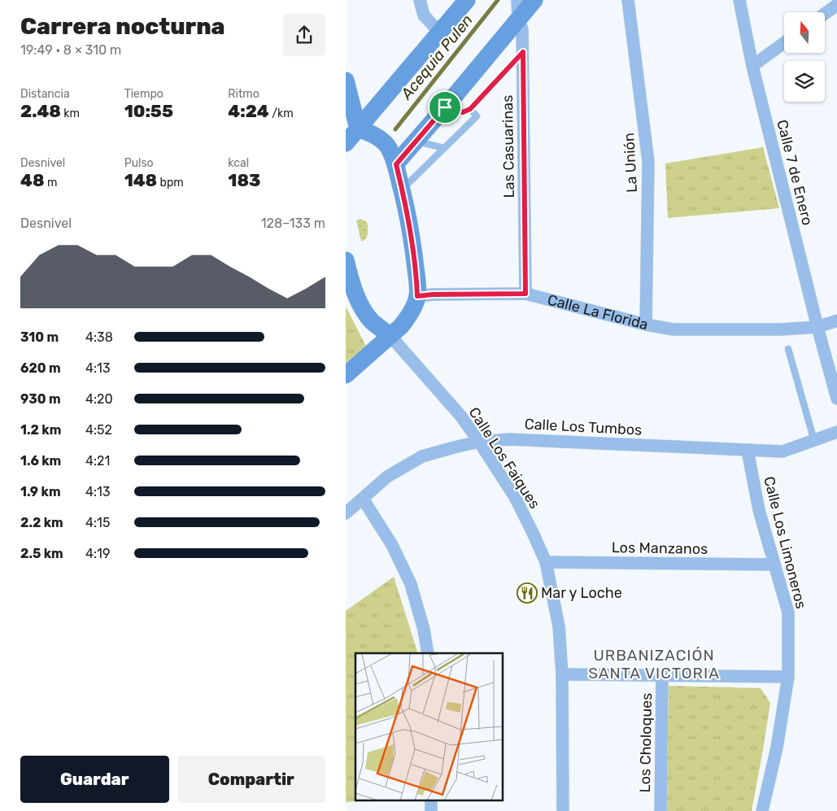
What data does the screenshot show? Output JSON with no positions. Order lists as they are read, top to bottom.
{
  "streets": {
    "street": [
      "Las Casuarinas",
      "La Unión",
      "Calle 7 de Enero",
      "Calle La Florida",
      "Calle Los Tumbos",
      "Calle Los Faiques",
      "Calle Los Limoneros",
      "Los Manzanos",
      "Los Choloques"
    ]
  },
  "crossings": [
    ["Las Casuarinas", "Calle La Florida"],
    ["La Unión", "Calle La Florida"],
    ["Calle 7 de Enero", "Calle La Florida"],
    ["Calle Los Tumbos", "Calle Los Faiques"],
    ["Calle Los Tumbos", "Calle Los Limoneros"],
    ["Calle Los Faiques", "Los Manzanos"],
    ["Calle Los Limoneros", "Los Manzanos"]
  ],
  "districts": ["URBANIZACIÓN SANTA VICTORIA"],
  "water": ["Acequia Pulen"],
  "places": {
    "restaurant": ["Mar y Loche"]
  },
  "north": "top",
  "page": {
    "heading": ["Carrera nocturna", "19:49 · 8 × 310 m"],
    "stats": [
      ["Distancia", "2.48 km"],
      ["Tiempo", "10:55"],
      ["Ritmo", "4:24 /km"],
      ["Desnivel", "48 m"],
      ["Pulso", "148 bpm"],
      ["kcal", "183"]
    ],
    "chart": ["Desnivel", "128–133 m"],
    "list": [
      {
        "name": "310 m",
        "note": "4:38"
      },
      {
        "name": "620 m",
        "note": "4:13"
      },
      {
        "name": "930 m",
        "note": "4:20"
      },
      {
        "name": "1.2 km",
        "note": "4:52"
      },
      {
        "name": "1.6 km",
        "note": "4:21"
      },
      {
        "name": "1.9 km",
        "note": "4:13"
      },
      {
        "name": "2.2 km",
        "note": "4:15"
      },
      {
        "name": "2.5 km",
        "note": "4:19"
      }
    ],
    "buttons": ["Guardar", "Compartir"]
  }
}
